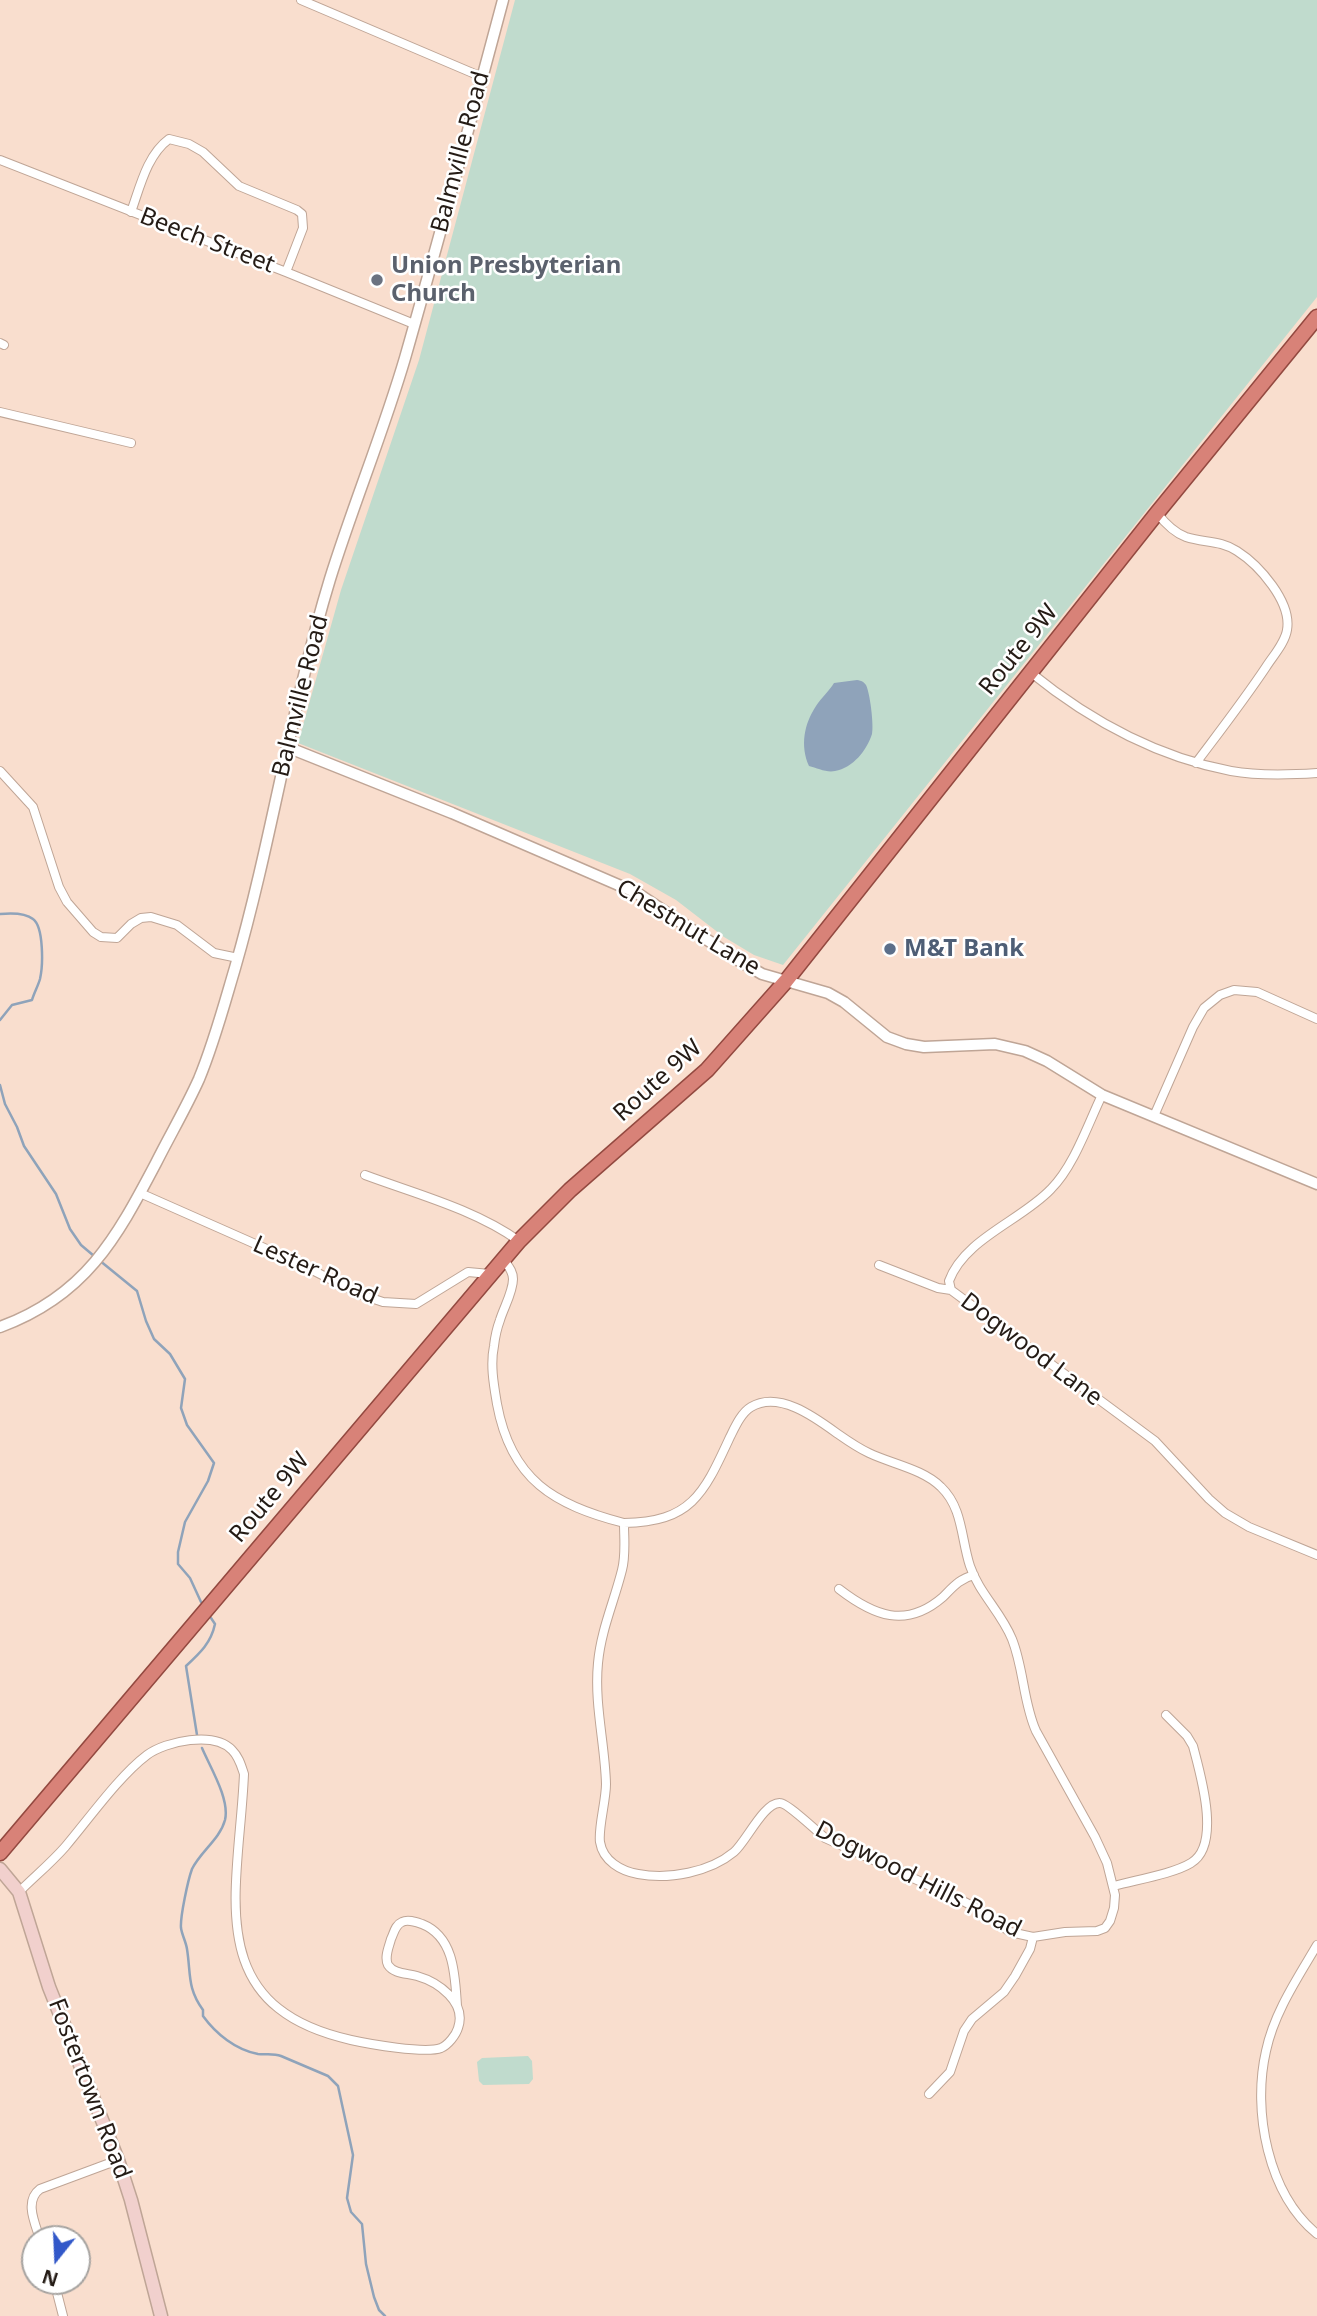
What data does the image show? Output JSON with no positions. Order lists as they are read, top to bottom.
{
  "streets": {
    "highway": ["Route 9W"],
    "main road": ["Fostertown Road"],
    "street": [
      "Balmville Road",
      "Beech Street",
      "Chestnut Lane",
      "Lester Road",
      "Dogwood Lane",
      "Dogwood Hills Road"
    ]
  },
  "crossings": [
    ["Balmville Road", "Beech Street"],
    ["Balmville Road", "Chestnut Lane"],
    ["Balmville Road", "Lester Road"],
    ["Route 9W", "Chestnut Lane"],
    ["Route 9W", "Lester Road"],
    ["Route 9W", "Dogwood Hills Road"],
    ["Chestnut Lane", "Dogwood Lane"]
  ],
  "places": ["Union Presbyterian Church", "M&T Bank"],
  "north": "bottom"
}
